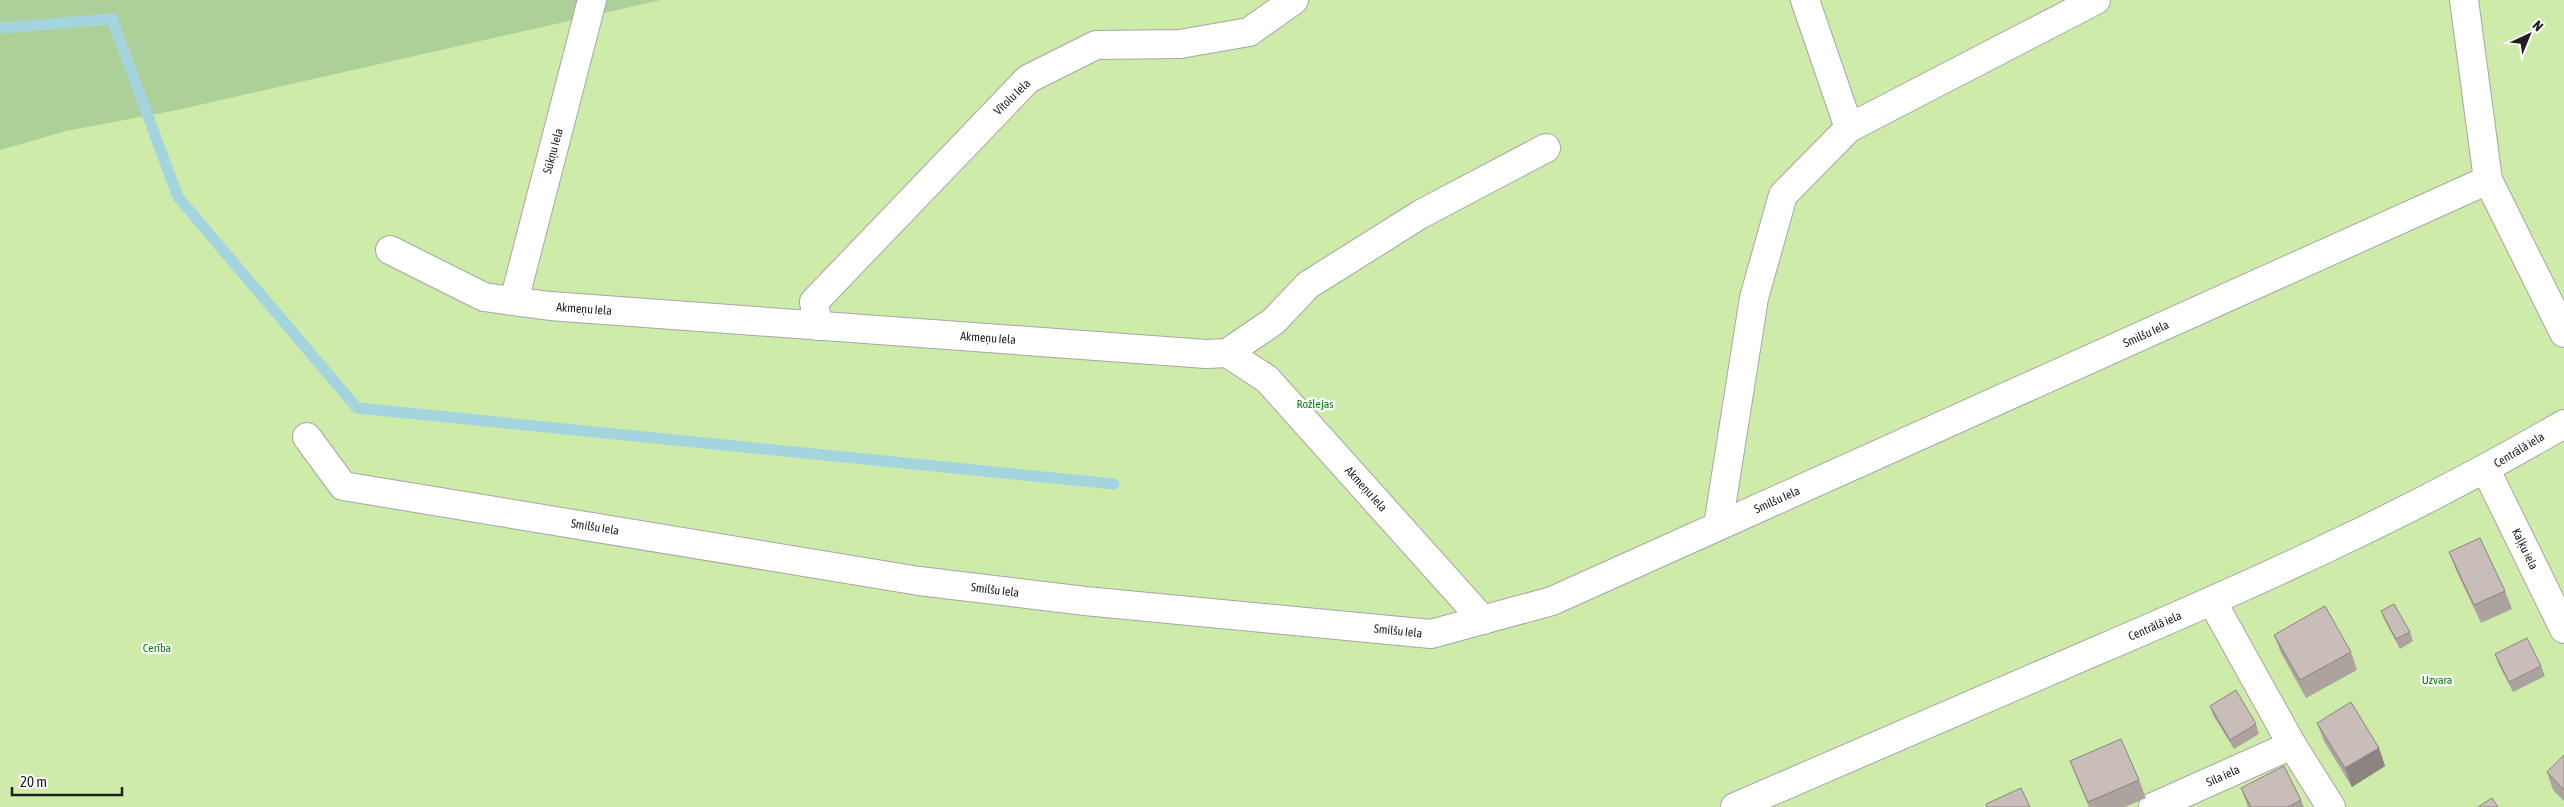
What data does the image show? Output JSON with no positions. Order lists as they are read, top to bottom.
{
  "streets": {
    "street": [
      "Vītolu Iela",
      "Sūkņu Iela",
      "Akmeņu Iela",
      "Smilšu Iela",
      "Centrālā iela",
      "Kaļķu iela",
      "Sila iela"
    ]
  },
  "crossings": [
    ["Vītolu Iela", "Akmeņu Iela"],
    ["Sūkņu Iela", "Akmeņu Iela"],
    ["Akmeņu Iela", "Smilšu Iela"],
    ["Centrālā iela", "Kaļķu iela"]
  ],
  "parks": ["Rožlejas", "Cerība", "Uzvara"],
  "scale_bar": "20 m",
  "north": "top right"
}
